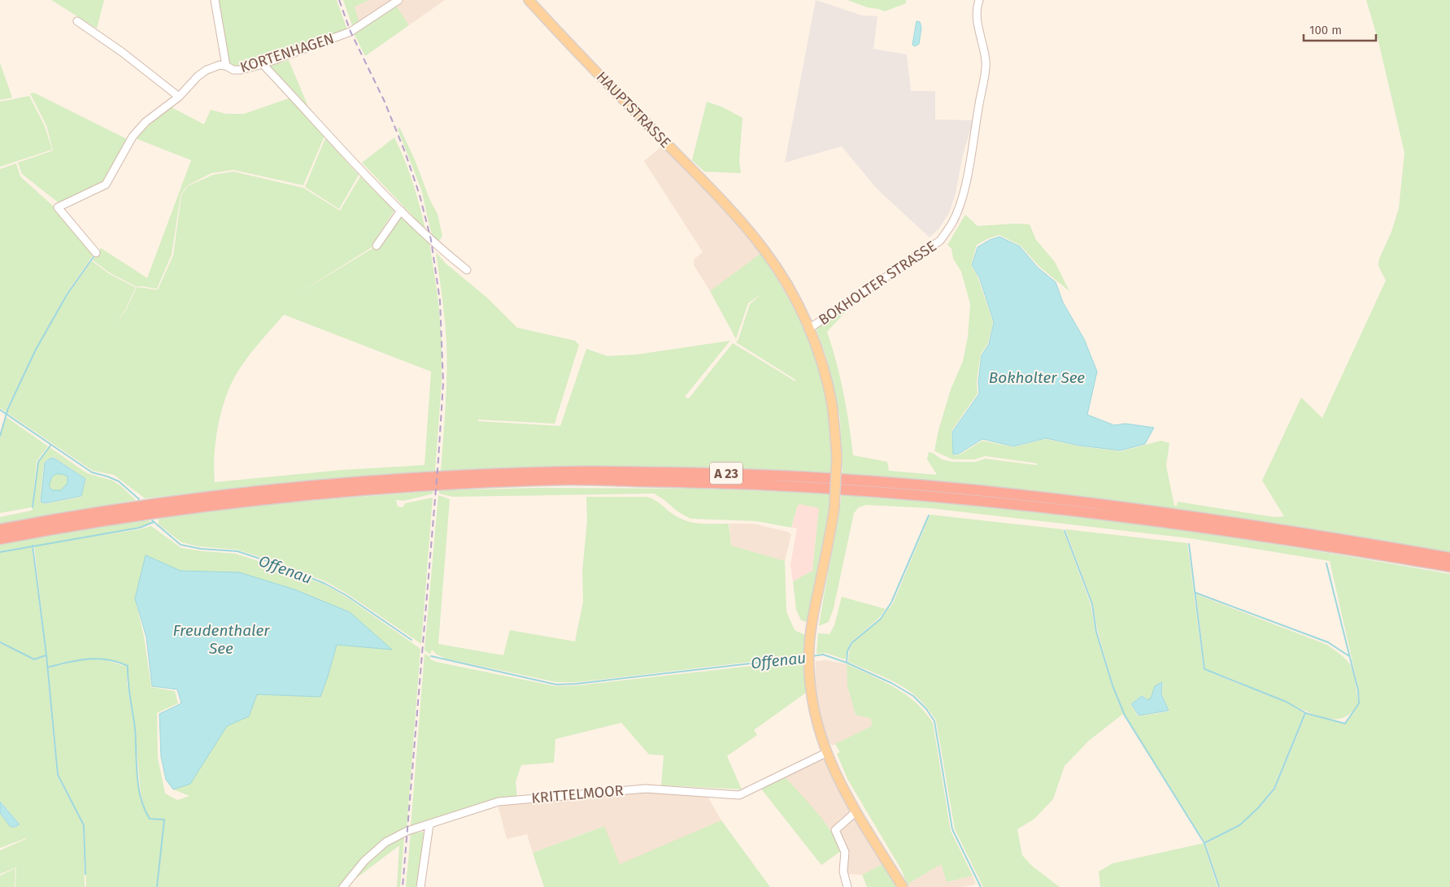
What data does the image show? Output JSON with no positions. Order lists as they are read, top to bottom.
{
  "streets": {
    "highway": ["A 23"],
    "main road": ["HAUPTSTRASSE"],
    "street": ["KORTENHAGEN", "BOKHOLTER STRASSE", "KRITTELMOOR"]
  },
  "crossings": [
    ["HAUPTSTRASSE", "BOKHOLTER STRASSE"],
    ["HAUPTSTRASSE", "KRITTELMOOR"]
  ],
  "water": ["Bokholter See", "Offenau", "Freudenthaler See"],
  "scale_bar": "100 m"
}
